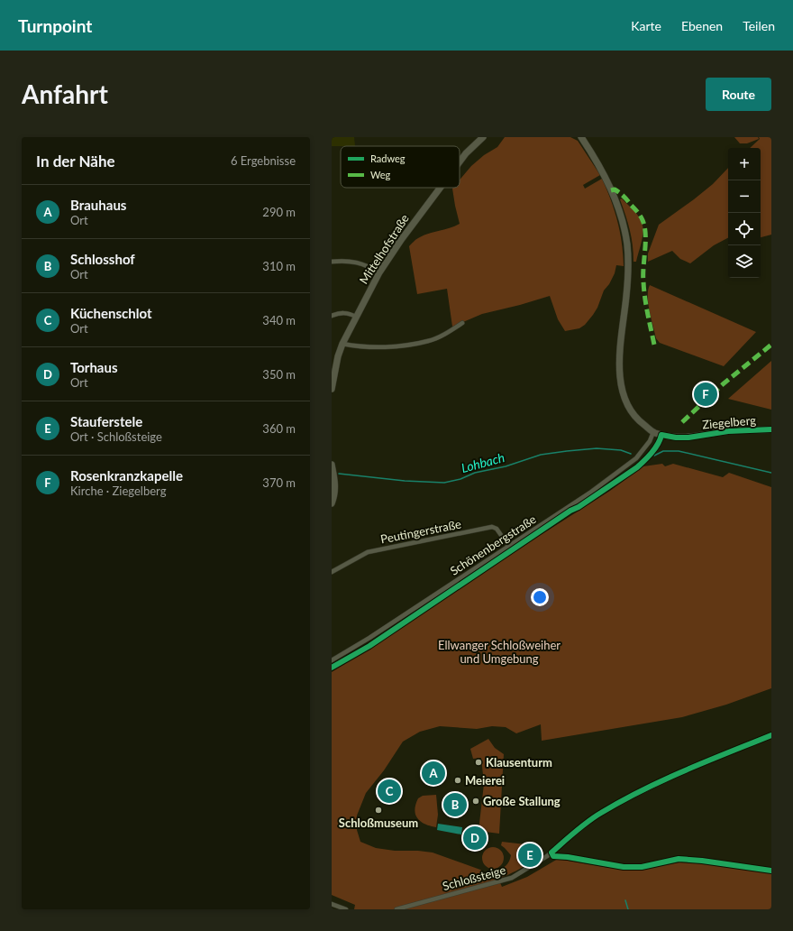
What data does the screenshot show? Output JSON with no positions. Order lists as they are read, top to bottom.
{
  "streets": {
    "main road": ["Mittelhofstraße", "Ziegelberg"],
    "street": ["Peutingerstraße", "Schönenbergstraße", "Schloßsteige"]
  },
  "crossings": [
    ["Ziegelberg", "Schönenbergstraße"],
    ["Peutingerstraße", "Schönenbergstraße"]
  ],
  "water": ["Lohbach"],
  "parks": ["Ellwanger Schloßweiher und Umgebung"],
  "places": [
    "Klausenturm",
    "Meierei",
    "Große Stallung",
    "Schloßmuseum"
  ],
  "legend": ["Radweg", "Weg"],
  "page": {
    "header": "Turnpoint",
    "nav": ["Karte", "Ebenen", "Teilen"],
    "buttons": "Route",
    "title": "Anfahrt",
    "heading": ["In der Nähe", "6 Ergebnisse"],
    "map_buttons": ["+", "−"],
    "list": [
      {
        "mark": "A",
        "name": "Brauhaus",
        "note": "Ort",
        "value": "290 m"
      },
      {
        "mark": "B",
        "name": "Schlosshof",
        "note": "Ort",
        "value": "310 m"
      },
      {
        "mark": "C",
        "name": "Küchenschlot",
        "note": "Ort",
        "value": "340 m"
      },
      {
        "mark": "D",
        "name": "Torhaus",
        "note": "Ort",
        "value": "350 m"
      },
      {
        "mark": "E",
        "name": "Stauferstele",
        "note": "Ort · Schloßsteige",
        "value": "360 m"
      },
      {
        "mark": "F",
        "name": "Rosenkranzkapelle",
        "note": "Kirche · Ziegelberg",
        "value": "370 m"
      }
    ],
    "pins": [
      "F",
      "A",
      "C",
      "B",
      "D",
      "E"
    ]
  }
}
